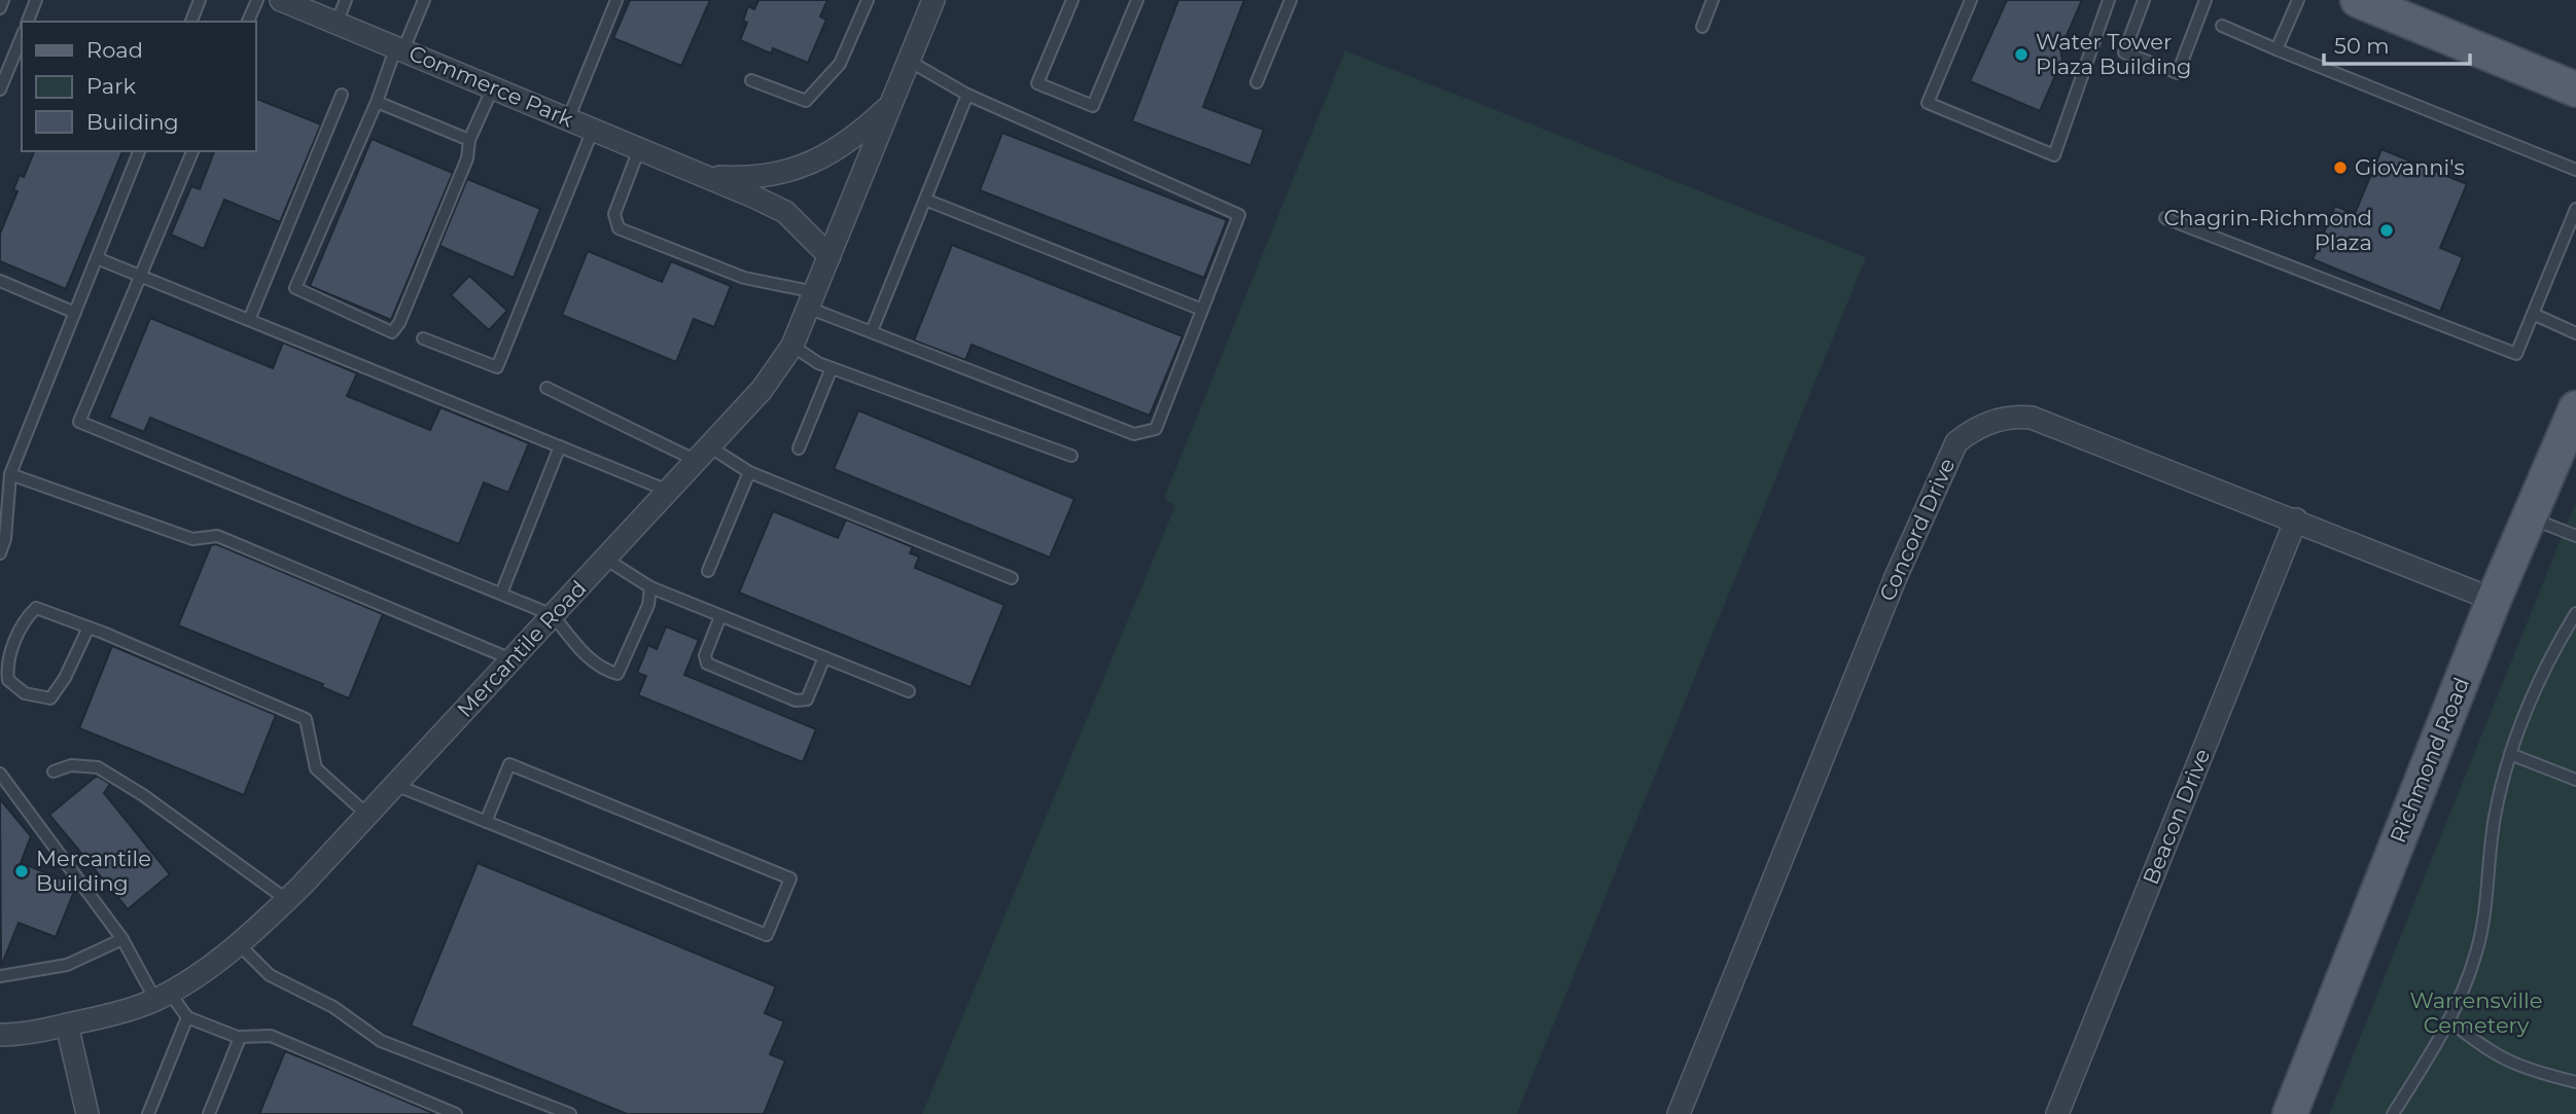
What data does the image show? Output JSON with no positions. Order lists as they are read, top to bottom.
{
  "streets": {
    "main road": ["Richmond Road"],
    "street": [
      "Commerce Park",
      "Concord Drive",
      "Mercantile Road",
      "Beacon Drive"
    ]
  },
  "crossings": [
    ["Commerce Park", "Mercantile Road"],
    ["Concord Drive", "Richmond Road"],
    ["Concord Drive", "Beacon Drive"]
  ],
  "parks": ["Warrensville Cemetery"],
  "places": [
    "Water Tower Plaza Building",
    "Giovanni's",
    "Chagrin-Richmond Plaza",
    "Mercantile Building"
  ],
  "legend": ["Road", "Park", "Building"],
  "scale_bar": "50 m"
}
